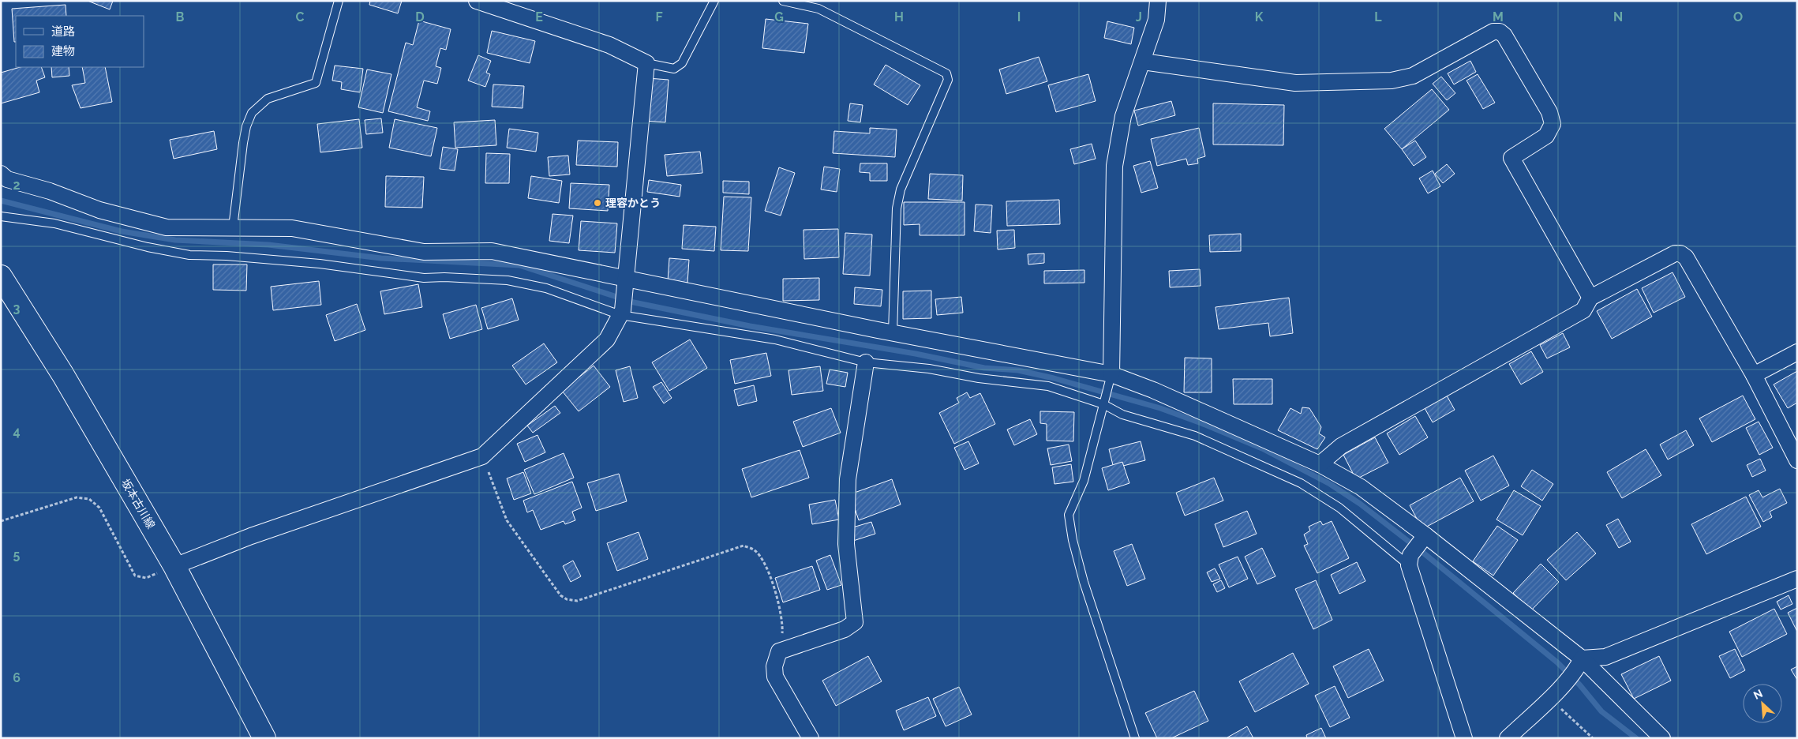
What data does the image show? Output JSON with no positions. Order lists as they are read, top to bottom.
{
  "streets": {
    "main road": ["坂本古川線"]
  },
  "places": ["理容かとう"],
  "legend": ["道路", "建物"],
  "north": "top left",
  "grid": {
    "columns": [
      "B",
      "C",
      "D",
      "E",
      "F",
      "G",
      "H",
      "I",
      "J",
      "K",
      "L",
      "M",
      "N",
      "O"
    ],
    "rows": [
      "2",
      "3",
      "4",
      "5",
      "6"
    ]
  }
}
